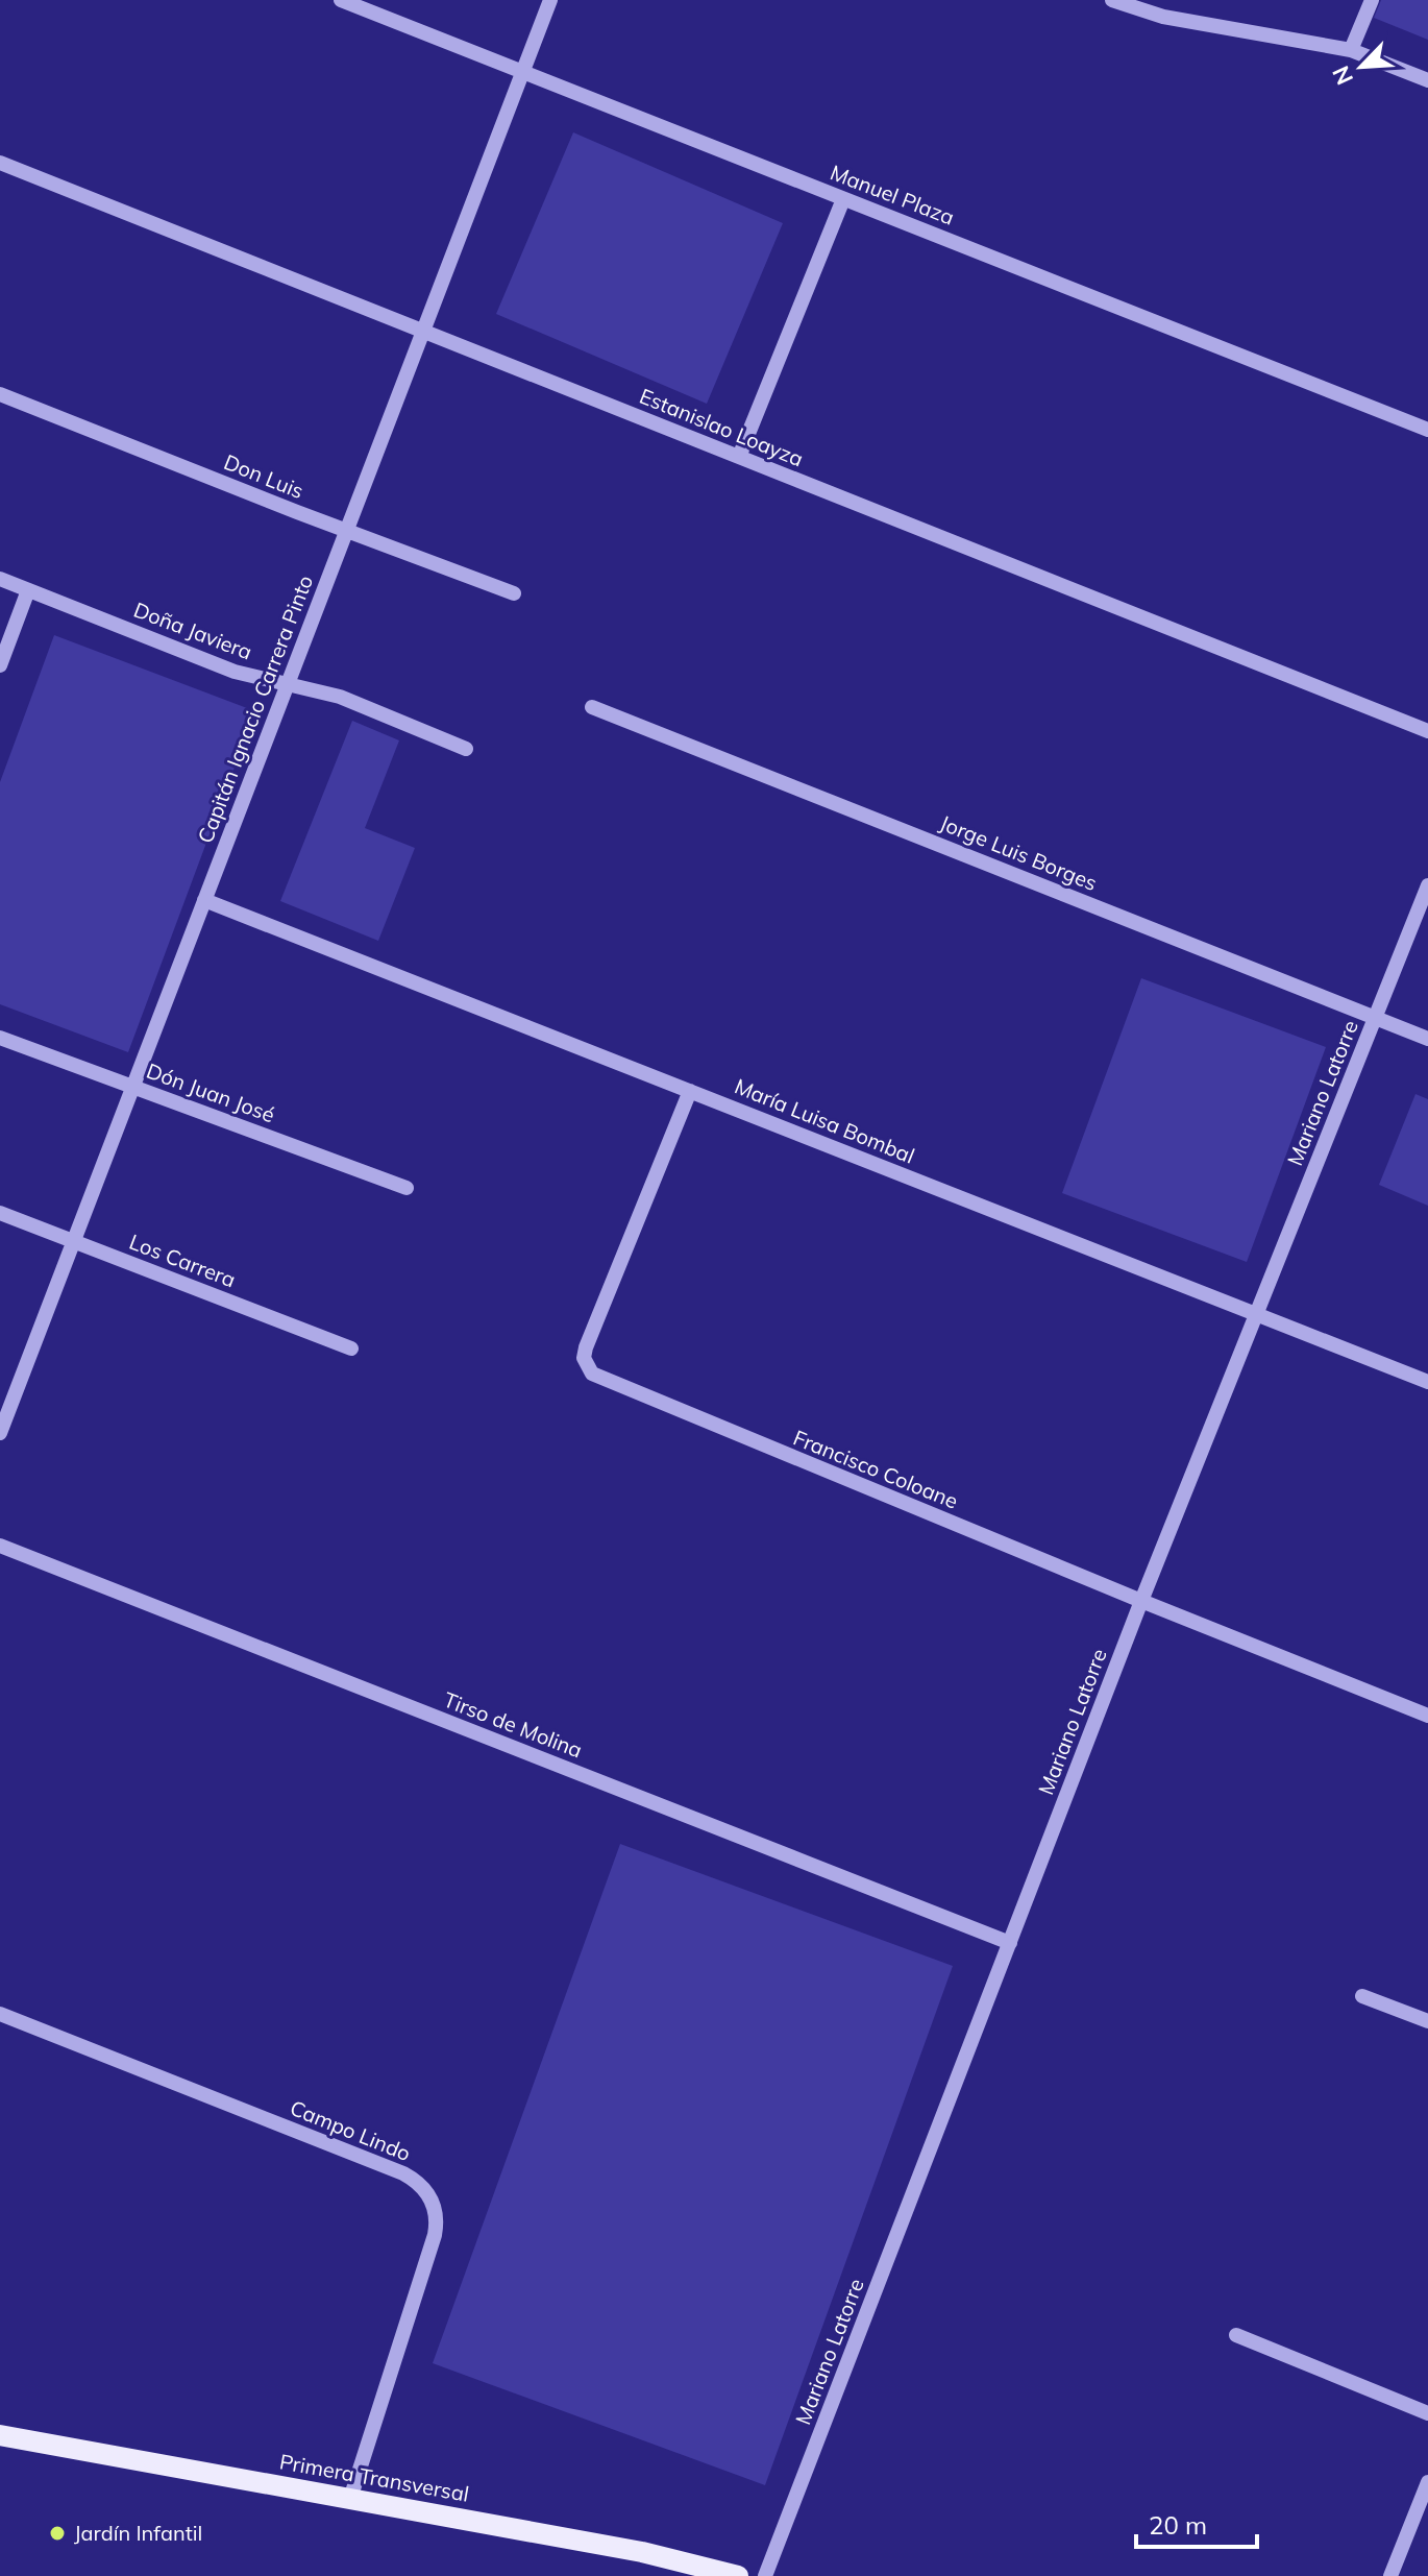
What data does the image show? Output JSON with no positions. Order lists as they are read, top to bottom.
{
  "streets": {
    "main road": ["Primera Transversal"],
    "street": [
      "Manuel Plaza",
      "Estanislao Loayza",
      "Don Luis",
      "Doña Javiera",
      "Capitán Ignacio Carrera Pinto",
      "Jorge Luis Borges",
      "Dón Juan José",
      "Mariano Latorre",
      "María Luisa Bombal",
      "Los Carrera",
      "Francisco Coloane",
      "Tirso de Molina",
      "Campo Lindo"
    ]
  },
  "crossings": [
    ["Manuel Plaza", "Capitán Ignacio Carrera Pinto"],
    ["Estanislao Loayza", "Capitán Ignacio Carrera Pinto"],
    ["Don Luis", "Capitán Ignacio Carrera Pinto"],
    ["Doña Javiera", "Capitán Ignacio Carrera Pinto"],
    ["Capitán Ignacio Carrera Pinto", "Dón Juan José"],
    ["Capitán Ignacio Carrera Pinto", "María Luisa Bombal"],
    ["Capitán Ignacio Carrera Pinto", "Los Carrera"],
    ["Jorge Luis Borges", "Mariano Latorre"],
    ["Mariano Latorre", "María Luisa Bombal"],
    ["Mariano Latorre", "Francisco Coloane"],
    ["Mariano Latorre", "Tirso de Molina"],
    ["María Luisa Bombal", "Francisco Coloane"],
    ["Campo Lindo", "Primera Transversal"]
  ],
  "places": ["Jardín Infantil"],
  "scale_bar": "20 m",
  "north": "bottom left"
}
